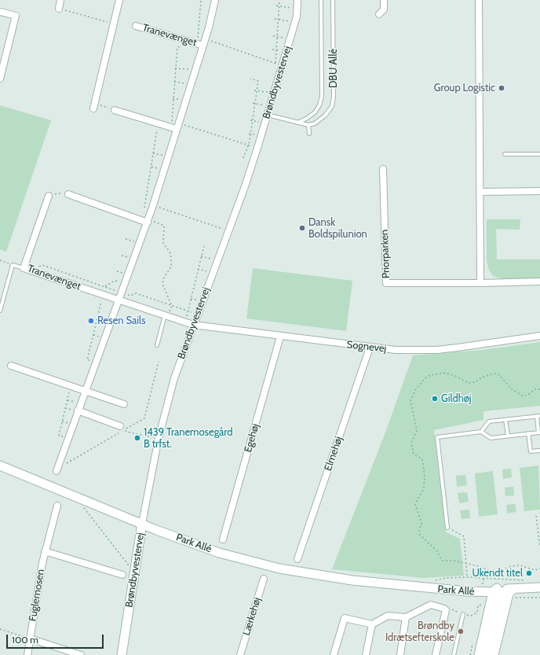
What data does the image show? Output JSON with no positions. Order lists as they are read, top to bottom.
{
  "streets": {
    "street": [
      "Tranevænget",
      "Brøndbyvestervej",
      "Priorparken",
      "Sognevej",
      "Egehøj",
      "Elmehøj",
      "Park Allé",
      "Fuglemosen",
      "Lærkehøj"
    ],
    "lane": ["DBU Allé"]
  },
  "crossings": [
    ["Tranevænget", "Brøndbyvestervej"],
    ["Tranevænget", "Sognevej"],
    ["Brøndbyvestervej", "Sognevej"],
    ["Brøndbyvestervej", "Park Allé"],
    ["Sognevej", "Egehøj"],
    ["Sognevej", "Elmehøj"]
  ],
  "places": [
    "Group Logistic",
    "Dansk Boldspilunion",
    "Resen Sails",
    "Gildhøj",
    "1439 Tranemosegård B trfst.",
    "Ukendt titel",
    "Brøndby Idrætsefterskole"
  ],
  "scale_bar": "100 m"
}
